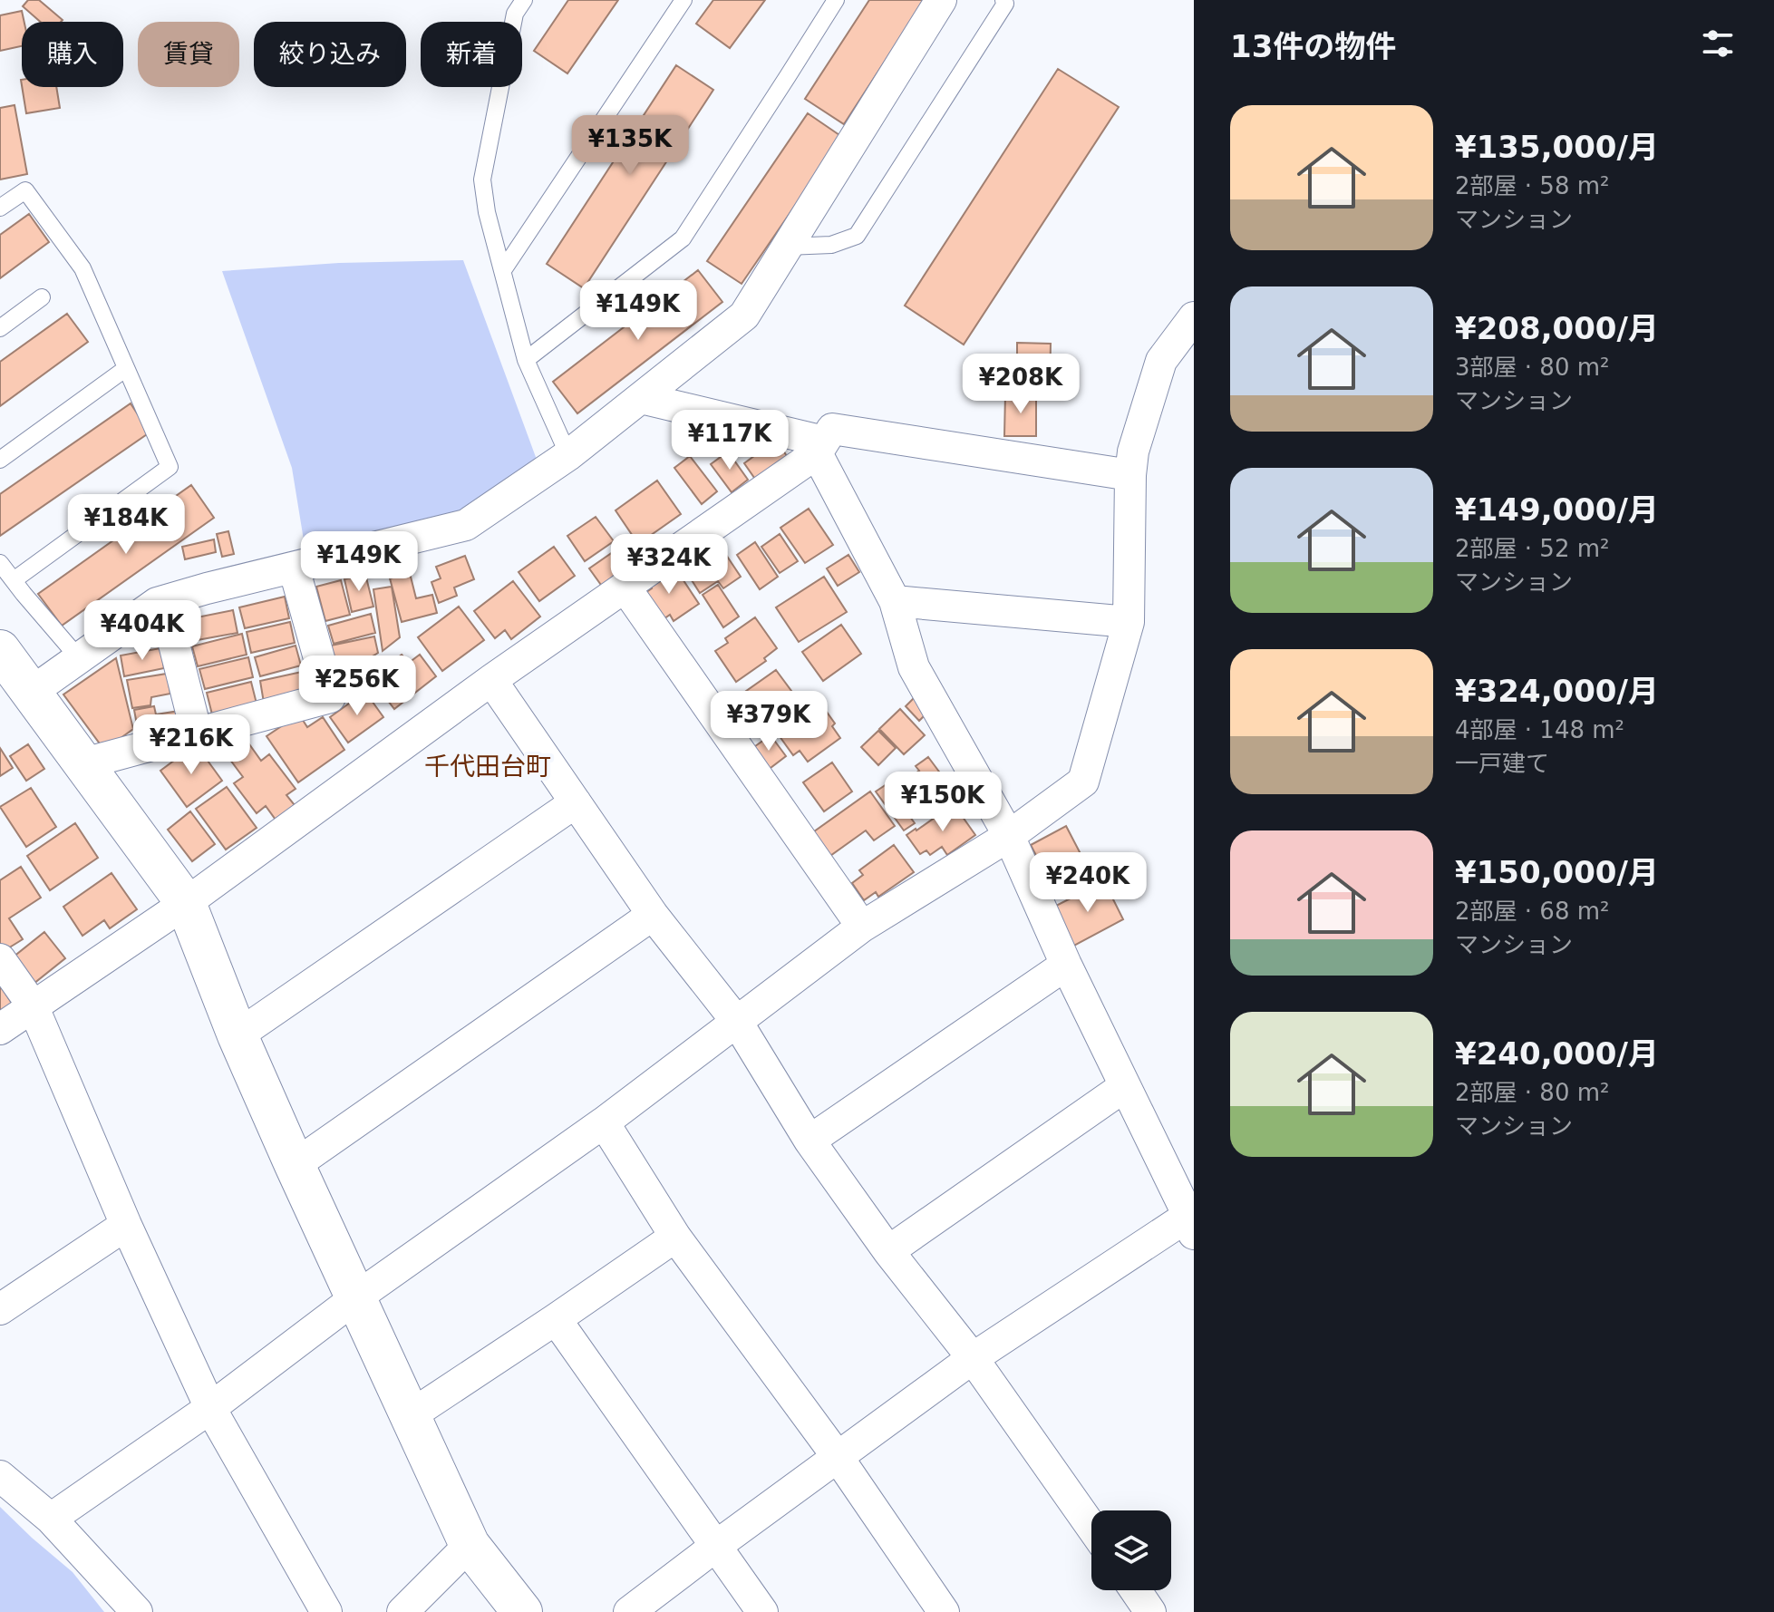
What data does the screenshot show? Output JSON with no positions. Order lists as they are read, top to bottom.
{
  "districts": ["千代田台町"],
  "page": {
    "heading": "13件の物件",
    "chip": [
      "購入",
      "賃貸",
      "絞り込み",
      "新着"
    ],
    "list": [
      {
        "name": "¥135,000/月",
        "note": "2部屋 · 58 m² · マンション"
      },
      {
        "name": "¥208,000/月",
        "note": "3部屋 · 80 m² · マンション"
      },
      {
        "name": "¥149,000/月",
        "note": "2部屋 · 52 m² · マンション"
      },
      {
        "name": "¥324,000/月",
        "note": "4部屋 · 148 m² · 一戸建て"
      },
      {
        "name": "¥150,000/月",
        "note": "2部屋 · 68 m² · マンション"
      },
      {
        "name": "¥240,000/月",
        "note": "2部屋 · 80 m² · マンション"
      }
    ],
    "price": [
      "¥135K",
      "¥149K",
      "¥208K",
      "¥117K",
      "¥184K",
      "¥149K",
      "¥324K",
      "¥404K",
      "¥256K",
      "¥379K",
      "¥216K",
      "¥150K",
      "¥240K"
    ]
  }
}
